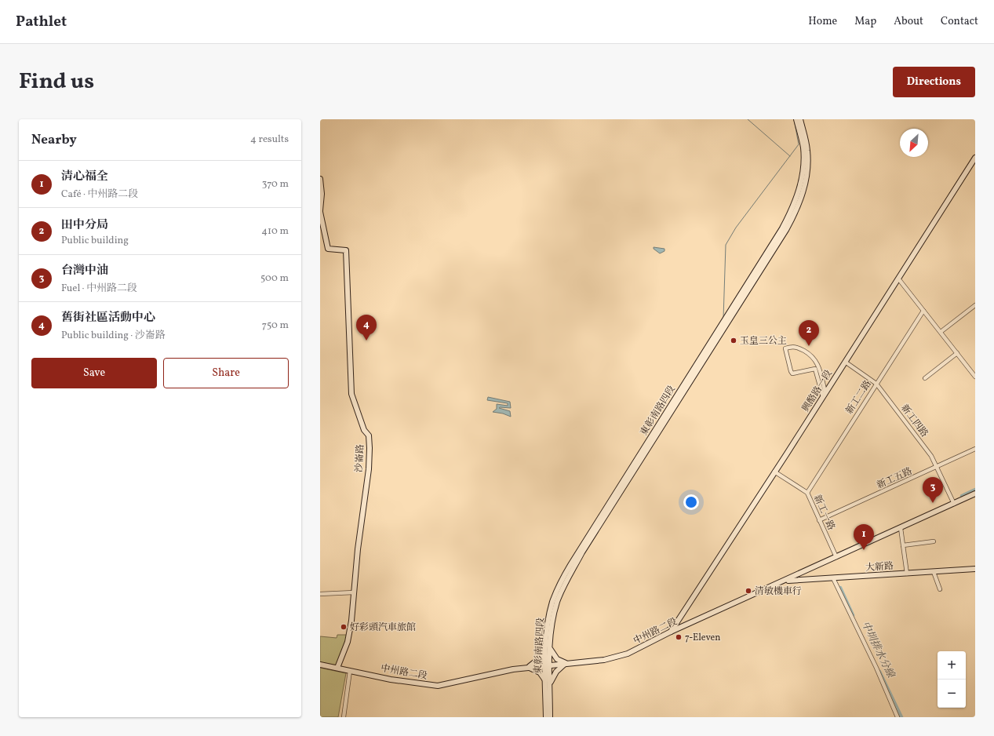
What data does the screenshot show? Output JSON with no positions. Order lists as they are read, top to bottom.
{
  "streets": {
    "street": [
      "興酪路一段",
      "新工二路",
      "東彰南路四段",
      "新工四路",
      "沙崙路",
      "新工五路",
      "新工一路",
      "大新路",
      "中州路二段"
    ]
  },
  "crossings": [
    ["興酪路一段", "新工四路"],
    ["興酪路一段", "新工一路"],
    ["興酪路一段", "中州路二段"],
    ["新工二路", "新工四路"],
    ["新工二路", "新工一路"],
    ["東彰南路四段", "中州路二段"],
    ["新工四路", "新工五路"],
    ["新工四路", "中州路二段"],
    ["沙崙路", "中州路二段"],
    ["新工五路", "新工一路"],
    ["新工一路", "中州路二段"],
    ["大新路", "中州路二段"]
  ],
  "water": ["中圳排水分線"],
  "places": [
    "玉皇三公主",
    "清敏機車行",
    "好彩頭汽車旅館",
    "7-Eleven"
  ],
  "north": "bottom left",
  "page": {
    "header": "Pathlet",
    "nav": [
      "Home",
      "Map",
      "About",
      "Contact"
    ],
    "title": "Find us",
    "buttons": [
      "Directions",
      ["Save", "Share"]
    ],
    "heading": ["Nearby", "4 results"],
    "list": [
      {
        "mark": "1",
        "name": "清心福全",
        "note": "Café · 中州路二段",
        "value": "370 m"
      },
      {
        "mark": "2",
        "name": "田中分局",
        "note": "Public building",
        "value": "410 m"
      },
      {
        "mark": "3",
        "name": "台灣中油",
        "note": "Fuel · 中州路二段",
        "value": "500 m"
      },
      {
        "mark": "4",
        "name": "舊街社區活動中心",
        "note": "Public building · 沙崙路",
        "value": "750 m"
      }
    ],
    "pins": [
      "4",
      "2",
      "3",
      "1"
    ],
    "map_buttons": ["+", "−"]
  }
}
